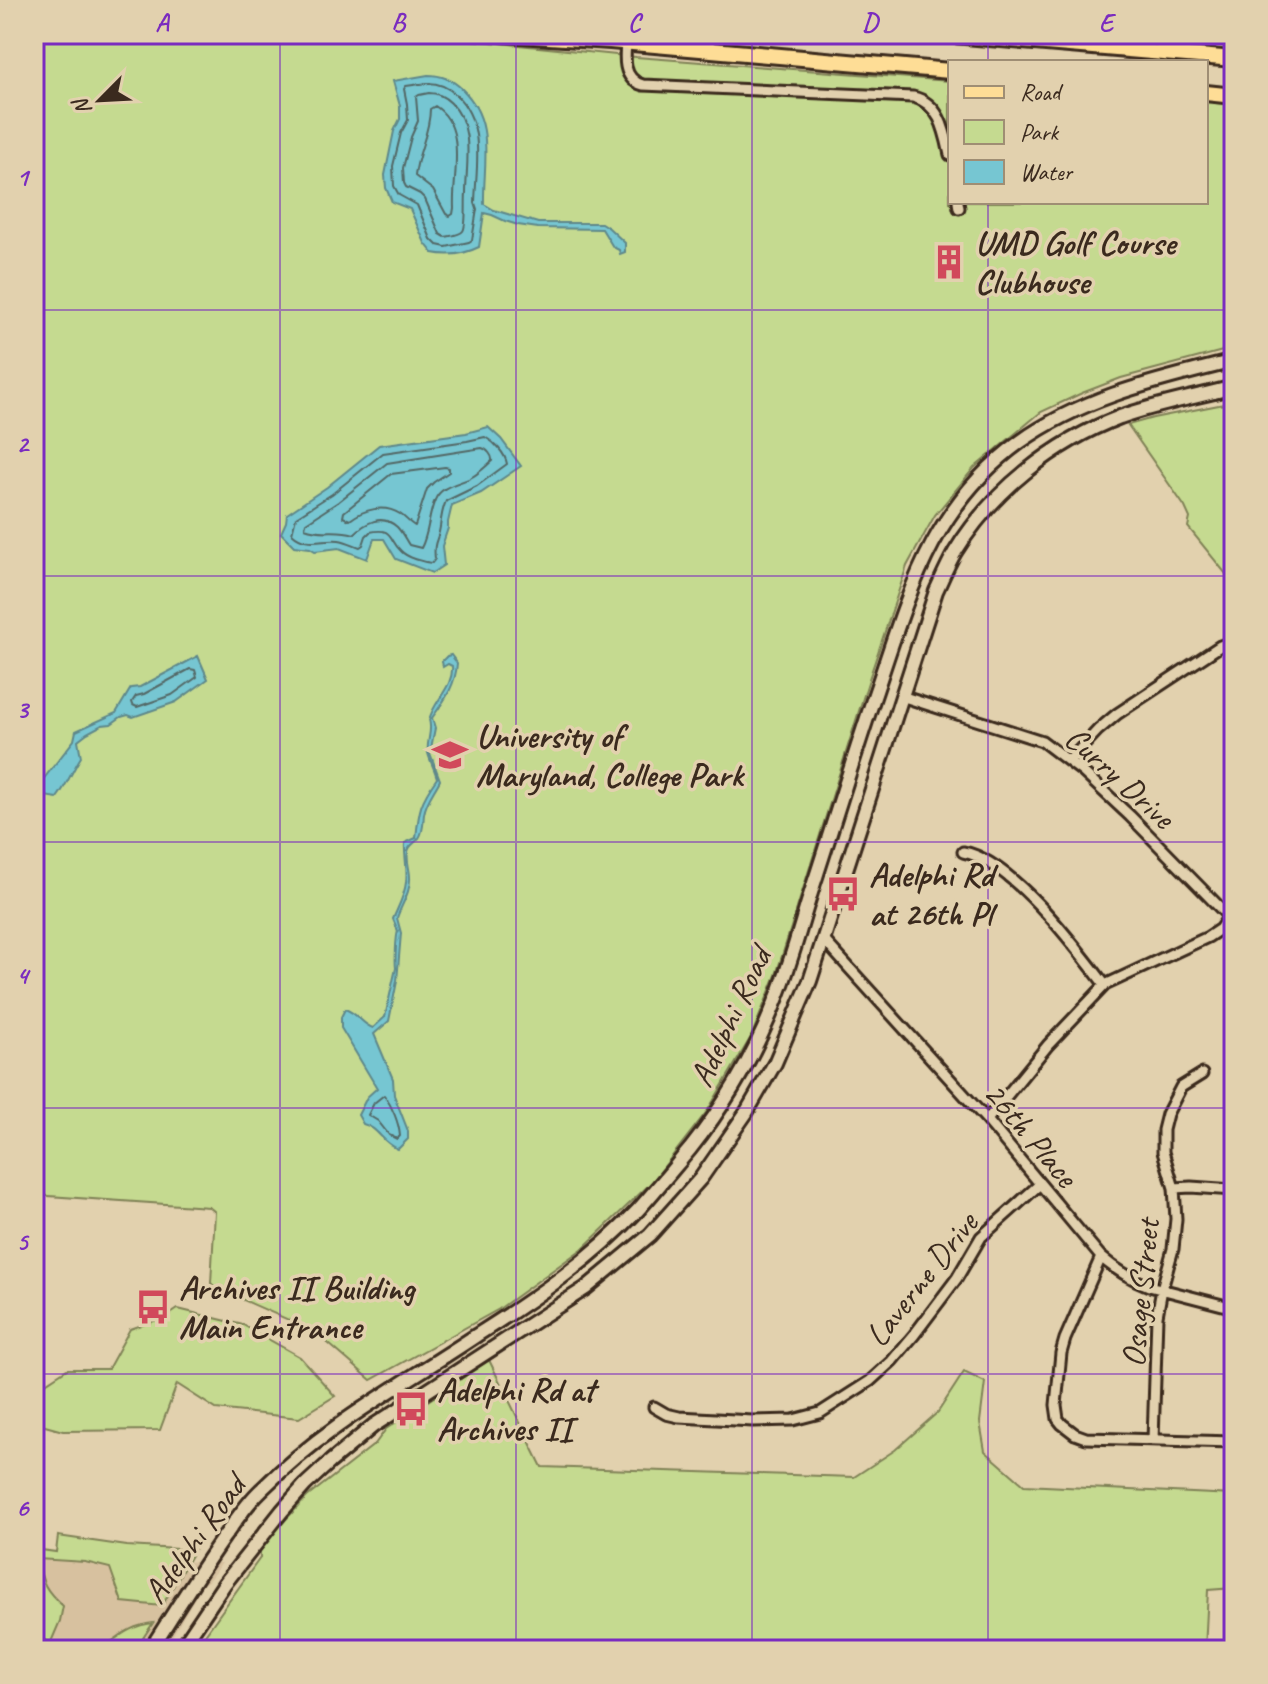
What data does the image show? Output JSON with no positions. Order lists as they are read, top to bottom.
{
  "streets": {
    "main road": ["Adelphi Road"],
    "street": [
      "Curry Drive",
      "26th Place",
      "Laverne Drive",
      "Osage Street"
    ]
  },
  "crossings": [
    ["Curry Drive", "Adelphi Road"],
    ["Adelphi Road", "26th Place"],
    ["26th Place", "Laverne Drive"],
    ["26th Place", "Osage Street"]
  ],
  "places": {
    "building": ["UMD Golf Course Clubhouse"],
    "school or university": ["University of Maryland, College Park"],
    "bus stop": ["Adelphi Rd at 26th Pl", "Archives II Building Main Entrance", "Adelphi Rd at Archives II"]
  },
  "legend": ["Road", "Park", "Water"],
  "north": "bottom left",
  "grid": {
    "columns": [
      "A",
      "B",
      "C",
      "D",
      "E"
    ],
    "rows": [
      "1",
      "2",
      "3",
      "4",
      "5",
      "6"
    ]
  }
}
